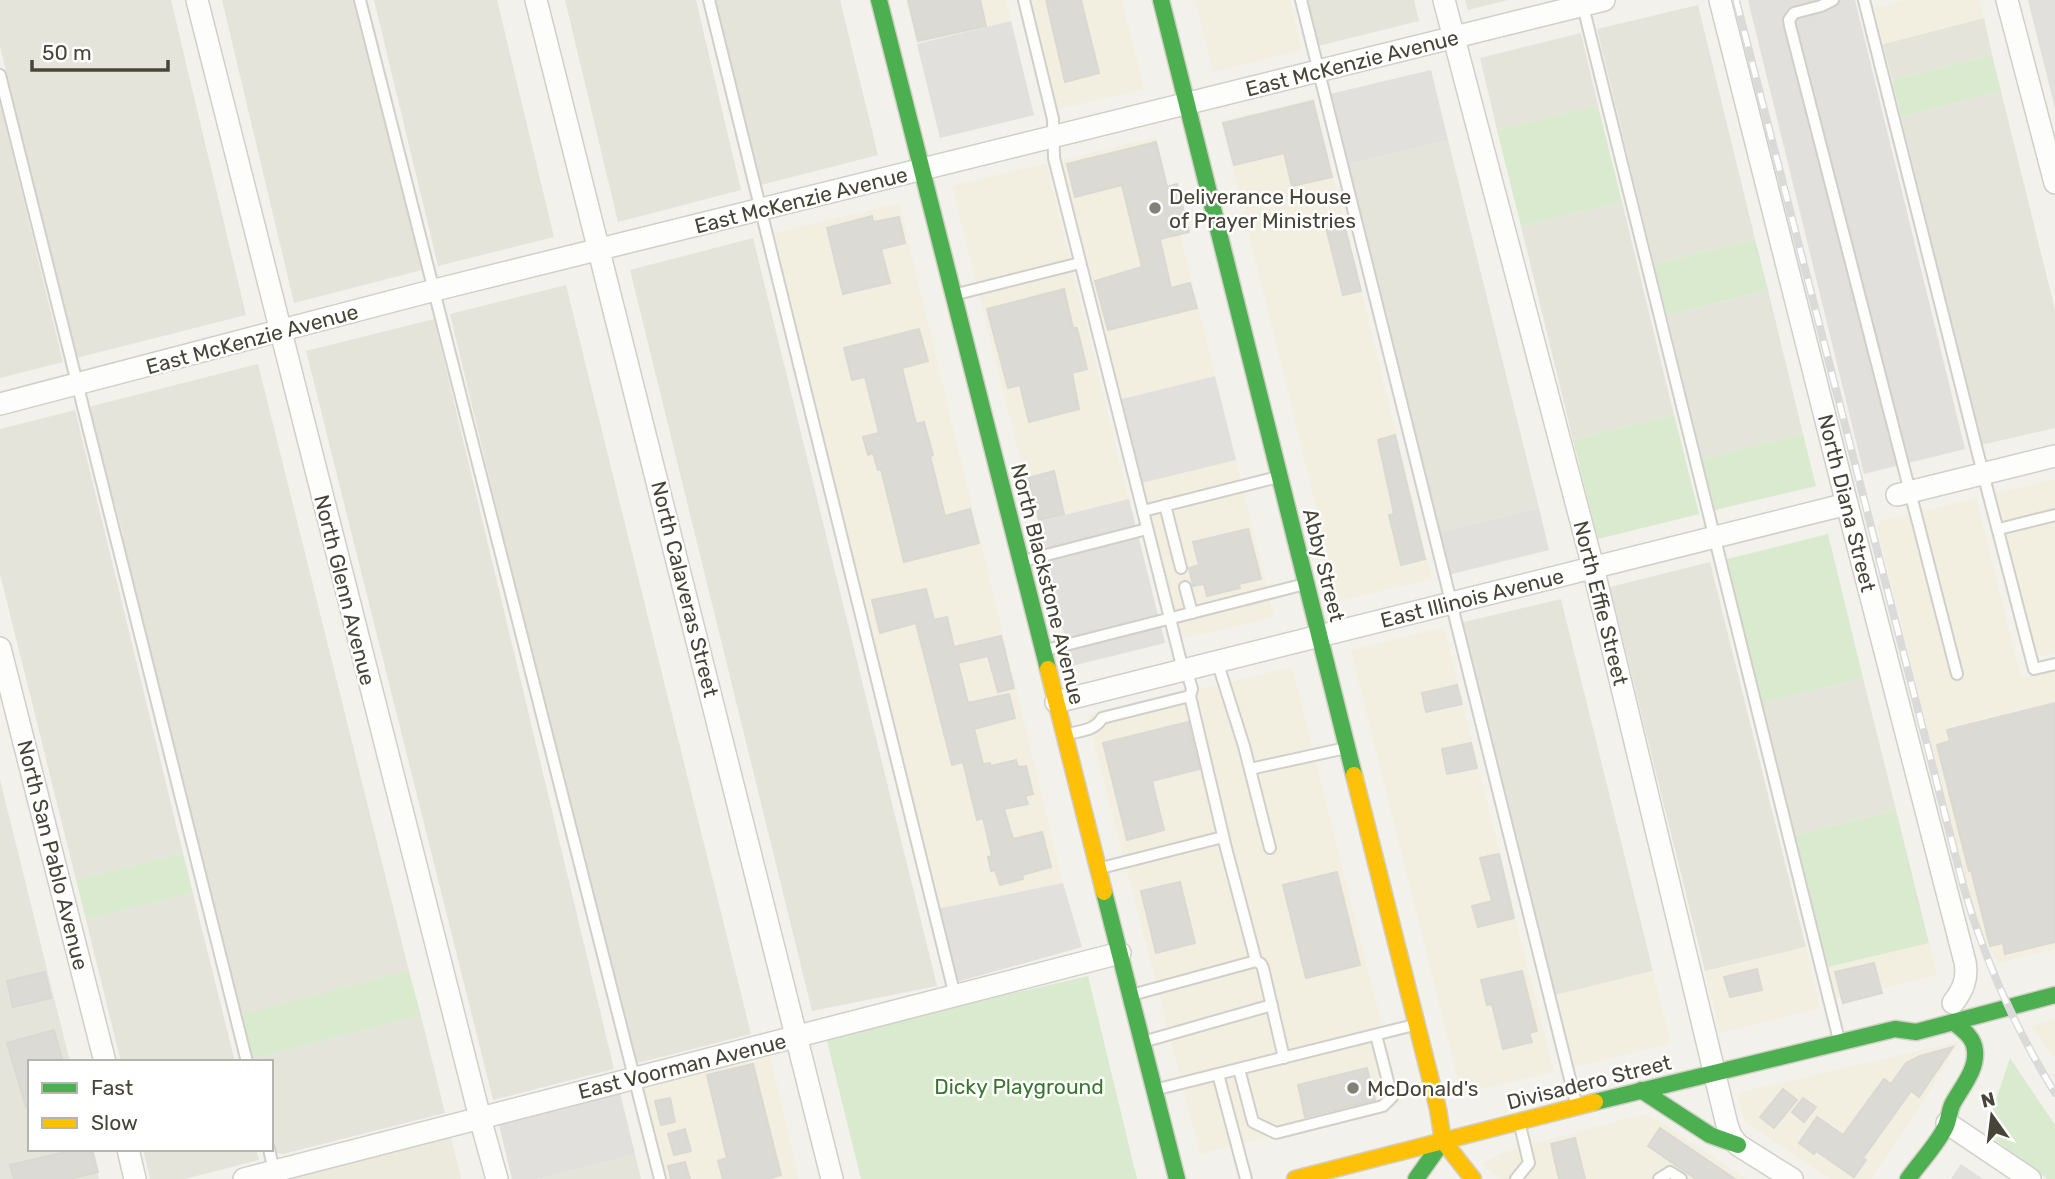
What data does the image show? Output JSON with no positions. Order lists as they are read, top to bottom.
{
  "streets": {
    "main road": ["Abby Street", "North Blackstone Avenue", "Divisadero Street"],
    "street": [
      "East McKenzie Avenue",
      "North Diana Street",
      "North Calaveras Street",
      "North Glenn Avenue",
      "East Illinois Avenue",
      "North Effie Street",
      "North San Pablo Avenue",
      "East Voorman Avenue"
    ]
  },
  "crossings": [
    ["East McKenzie Avenue", "Abby Street"],
    ["East McKenzie Avenue", "North Blackstone Avenue"],
    ["East McKenzie Avenue", "North Calaveras Street"],
    ["East McKenzie Avenue", "North Glenn Avenue"],
    ["East McKenzie Avenue", "North Effie Street"],
    ["North Diana Street", "East Illinois Avenue"],
    ["North Diana Street", "Divisadero Street"],
    ["Abby Street", "East Illinois Avenue"],
    ["Abby Street", "Divisadero Street"],
    ["North Blackstone Avenue", "East Illinois Avenue"],
    ["North Blackstone Avenue", "East Voorman Avenue"],
    ["North Calaveras Street", "East Voorman Avenue"],
    ["North Glenn Avenue", "East Voorman Avenue"],
    ["East Illinois Avenue", "North Effie Street"],
    ["North Effie Street", "Divisadero Street"]
  ],
  "parks": ["Dicky Playground"],
  "places": ["Deliverance House of Prayer Ministries", "McDonald's"],
  "legend": ["Fast", "Slow"],
  "scale_bar": "50 m",
  "north": "top"
}
